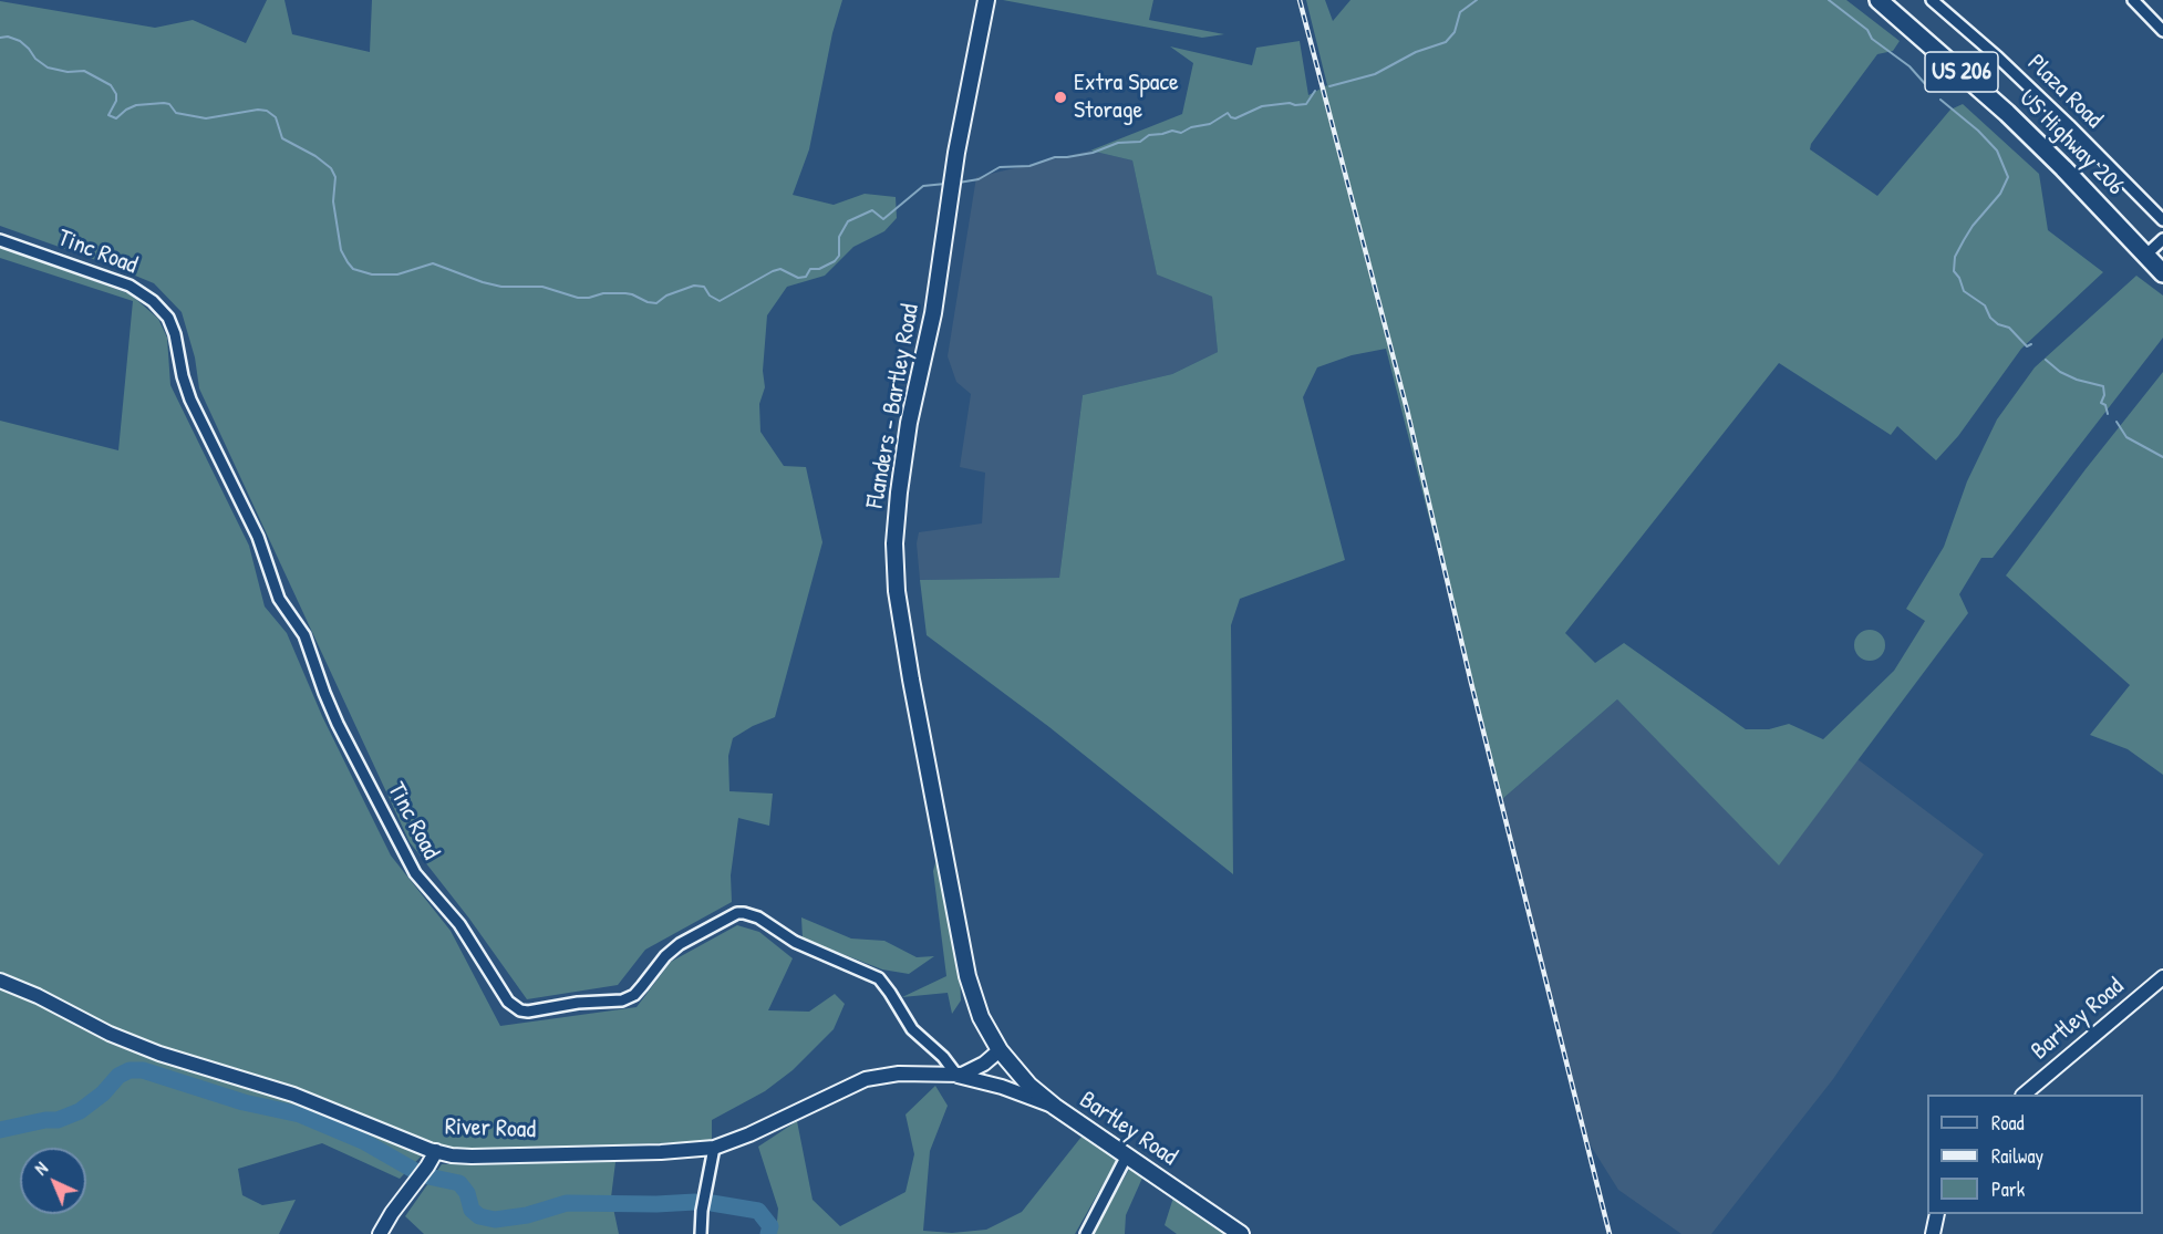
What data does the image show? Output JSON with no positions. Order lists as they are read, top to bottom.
{
  "streets": {
    "highway": ["US 206", "US Highway 206"],
    "main road": ["Flanders - Bartley Road", "Bartley Road"],
    "street": ["Plaza Road", "Tinc Road", "River Road"]
  },
  "crossings": [
    ["Tinc Road", "River Road"],
    ["Flanders - Bartley Road", "Bartley Road"],
    ["Flanders - Bartley Road", "River Road"],
    ["Bartley Road", "River Road"]
  ],
  "places": ["Extra Space Storage"],
  "legend": ["Road", "Railway", "Park"],
  "north": "top left"
}
